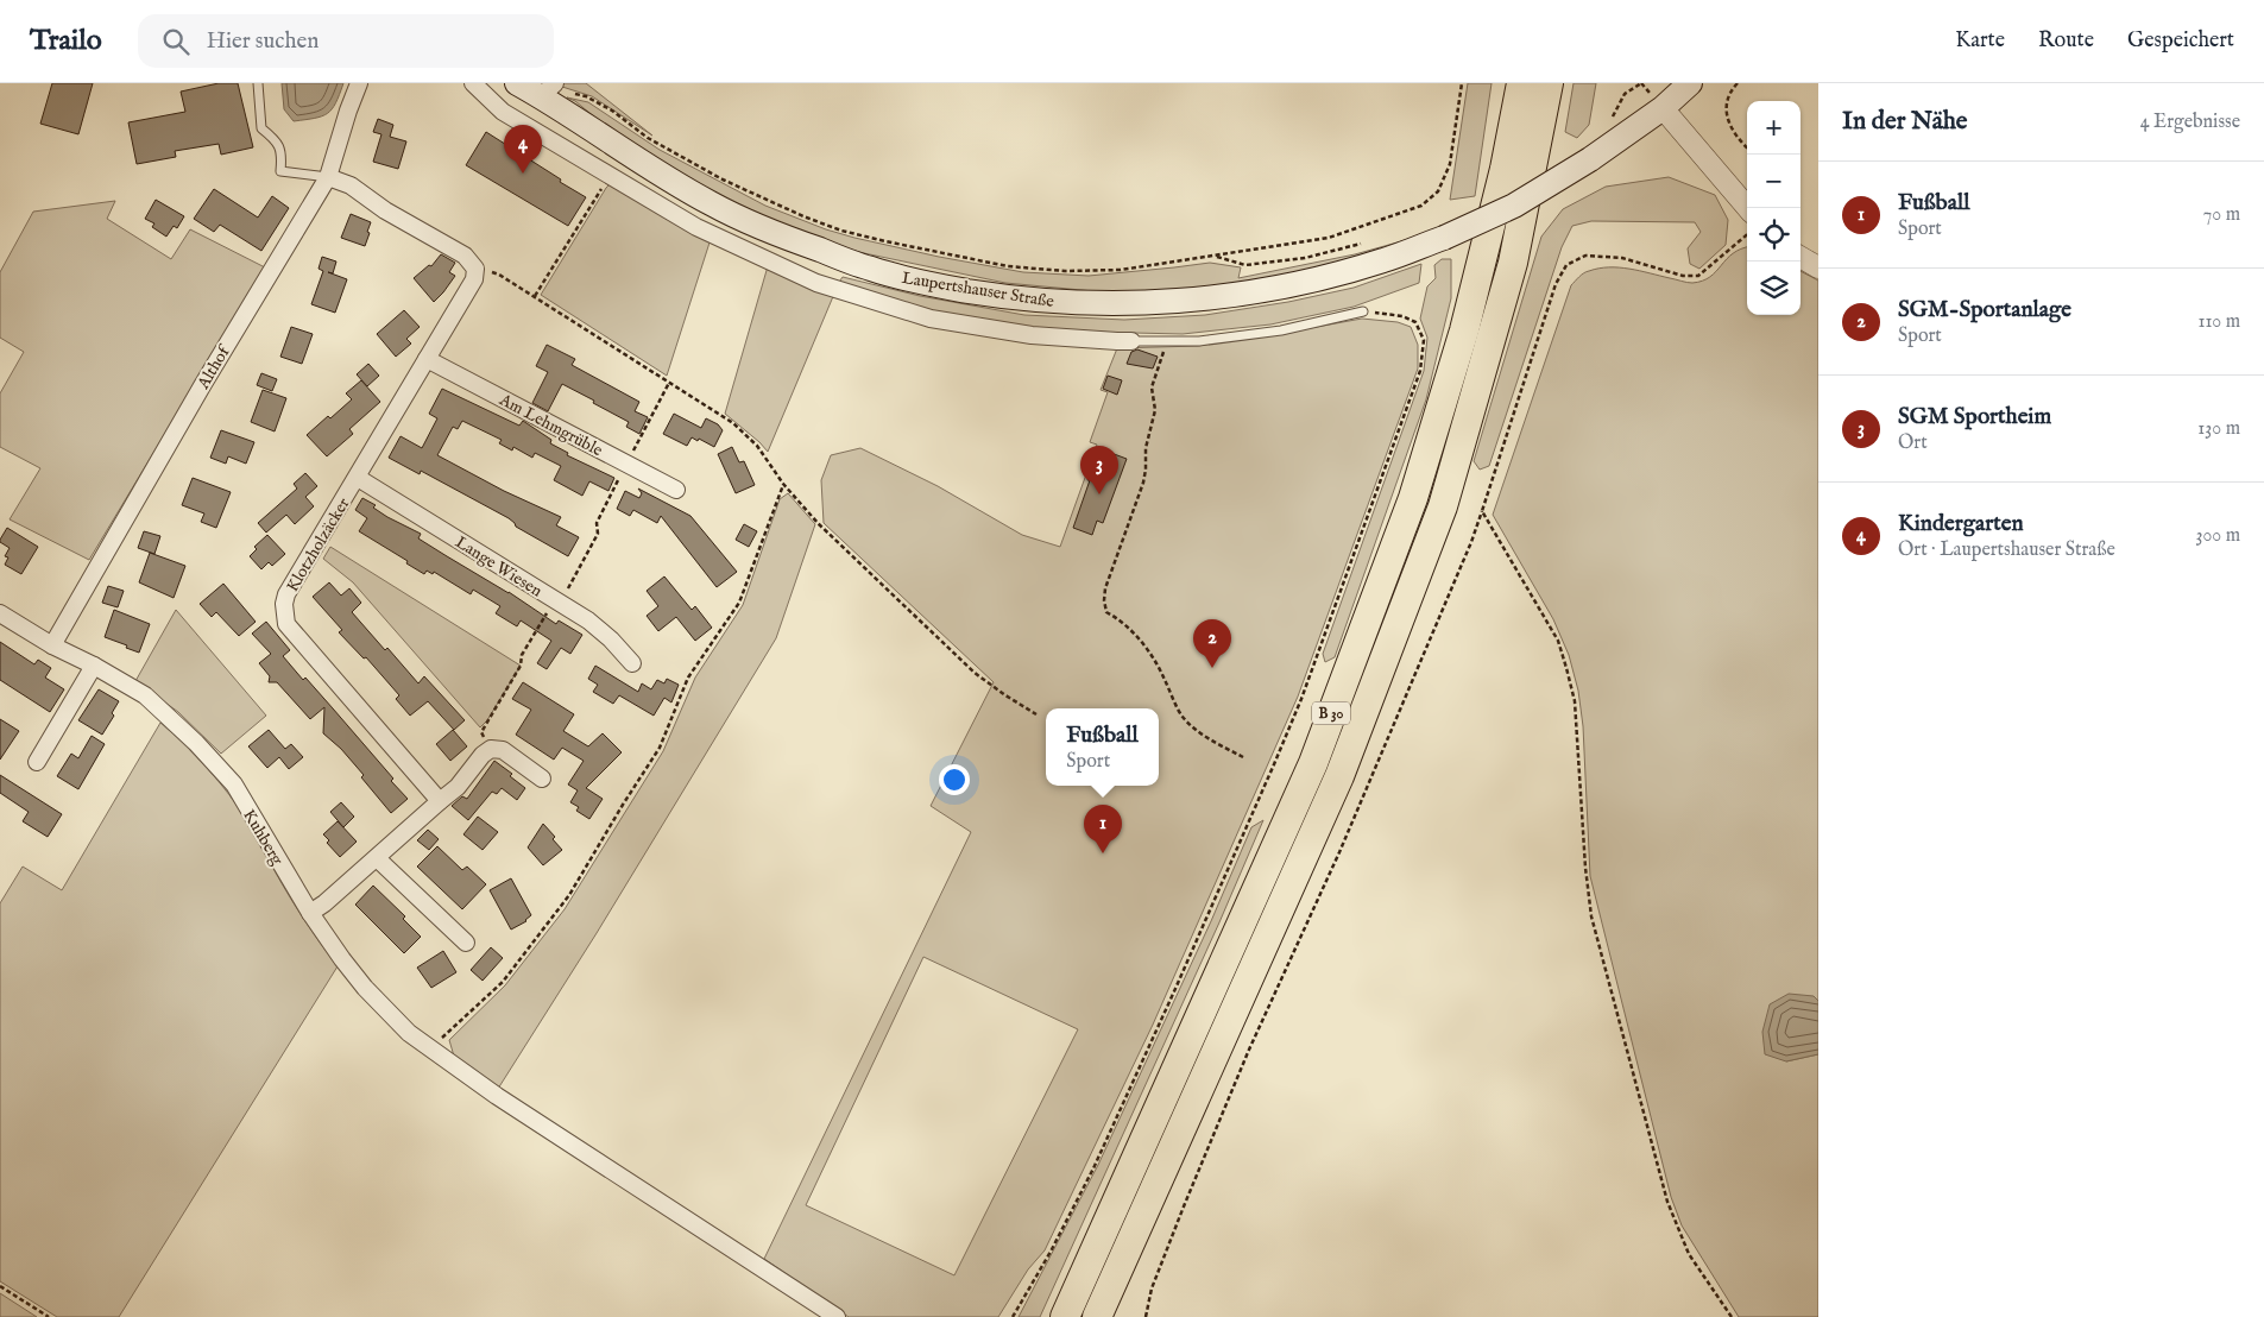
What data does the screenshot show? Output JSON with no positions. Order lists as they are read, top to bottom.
{
  "streets": {
    "highway": ["B 30"],
    "main road": ["Laupertshauser Straße"],
    "street": [
      "Althof",
      "Am Lehmgrüble",
      "Klotzholzäcker",
      "Lange Wiesen",
      "Kuhberg"
    ]
  },
  "crossings": [
    ["Althof", "Kuhberg"],
    ["Am Lehmgrüble", "Klotzholzäcker"],
    ["Klotzholzäcker", "Lange Wiesen"]
  ],
  "page": {
    "header": "Trailo",
    "search": "Hier suchen",
    "nav": ["Karte", "Route", "Gespeichert"],
    "heading": ["In der Nähe", "4 Ergebnisse"],
    "map_buttons": ["+", "−"],
    "pins": [
      "4",
      "3",
      "2",
      "1"
    ],
    "list": [
      {
        "mark": "1",
        "name": "Fußball",
        "note": "Sport",
        "value": "70 m"
      },
      {
        "mark": "2",
        "name": "SGM-Sportanlage",
        "note": "Sport",
        "value": "110 m"
      },
      {
        "mark": "3",
        "name": "SGM Sportheim",
        "note": "Ort",
        "value": "130 m"
      },
      {
        "mark": "4",
        "name": "Kindergarten",
        "note": "Ort · Laupertshauser Straße",
        "value": "300 m"
      }
    ],
    "popup": ["Fußball", "Sport"]
  }
}
